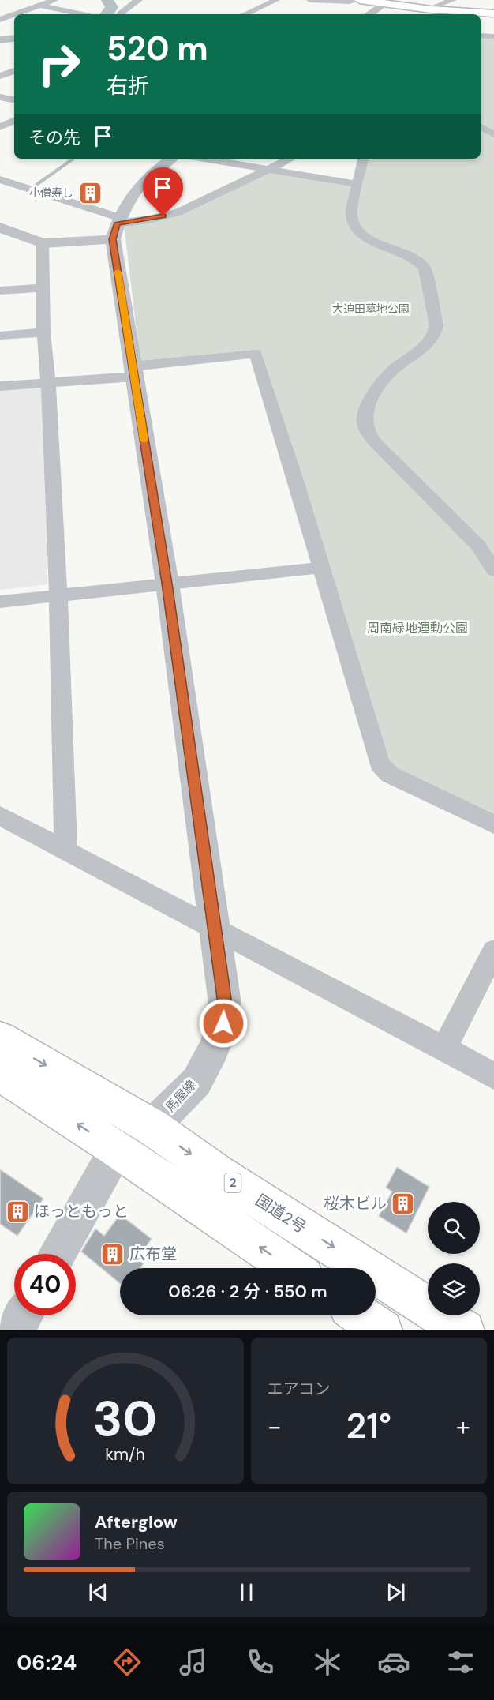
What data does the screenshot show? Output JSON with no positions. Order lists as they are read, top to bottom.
{
  "streets": {
    "main road": ["2", "国道2号"],
    "street": ["馬屋線"]
  },
  "crossings": [
    ["馬屋線", "国道2号"]
  ],
  "parks": ["大迫田墓地公園", "周南緑地運動公園"],
  "places": {
    "building": [
      "小僧寿し",
      "桜木ビル",
      "ほっともっと",
      "広布堂"
    ]
  },
  "page": {
    "turn": ["520 m", "右折"],
    "then": "その先",
    "limit": "40",
    "trip": "06:26 · 2 分 · 550 m",
    "tile": "エアコン",
    "heat": ["−", "21°", "+"],
    "song": ["Afterglow", "The Pines"],
    "tabs": "06:24",
    "gauge": ["30", "km/h"]
  }
}
